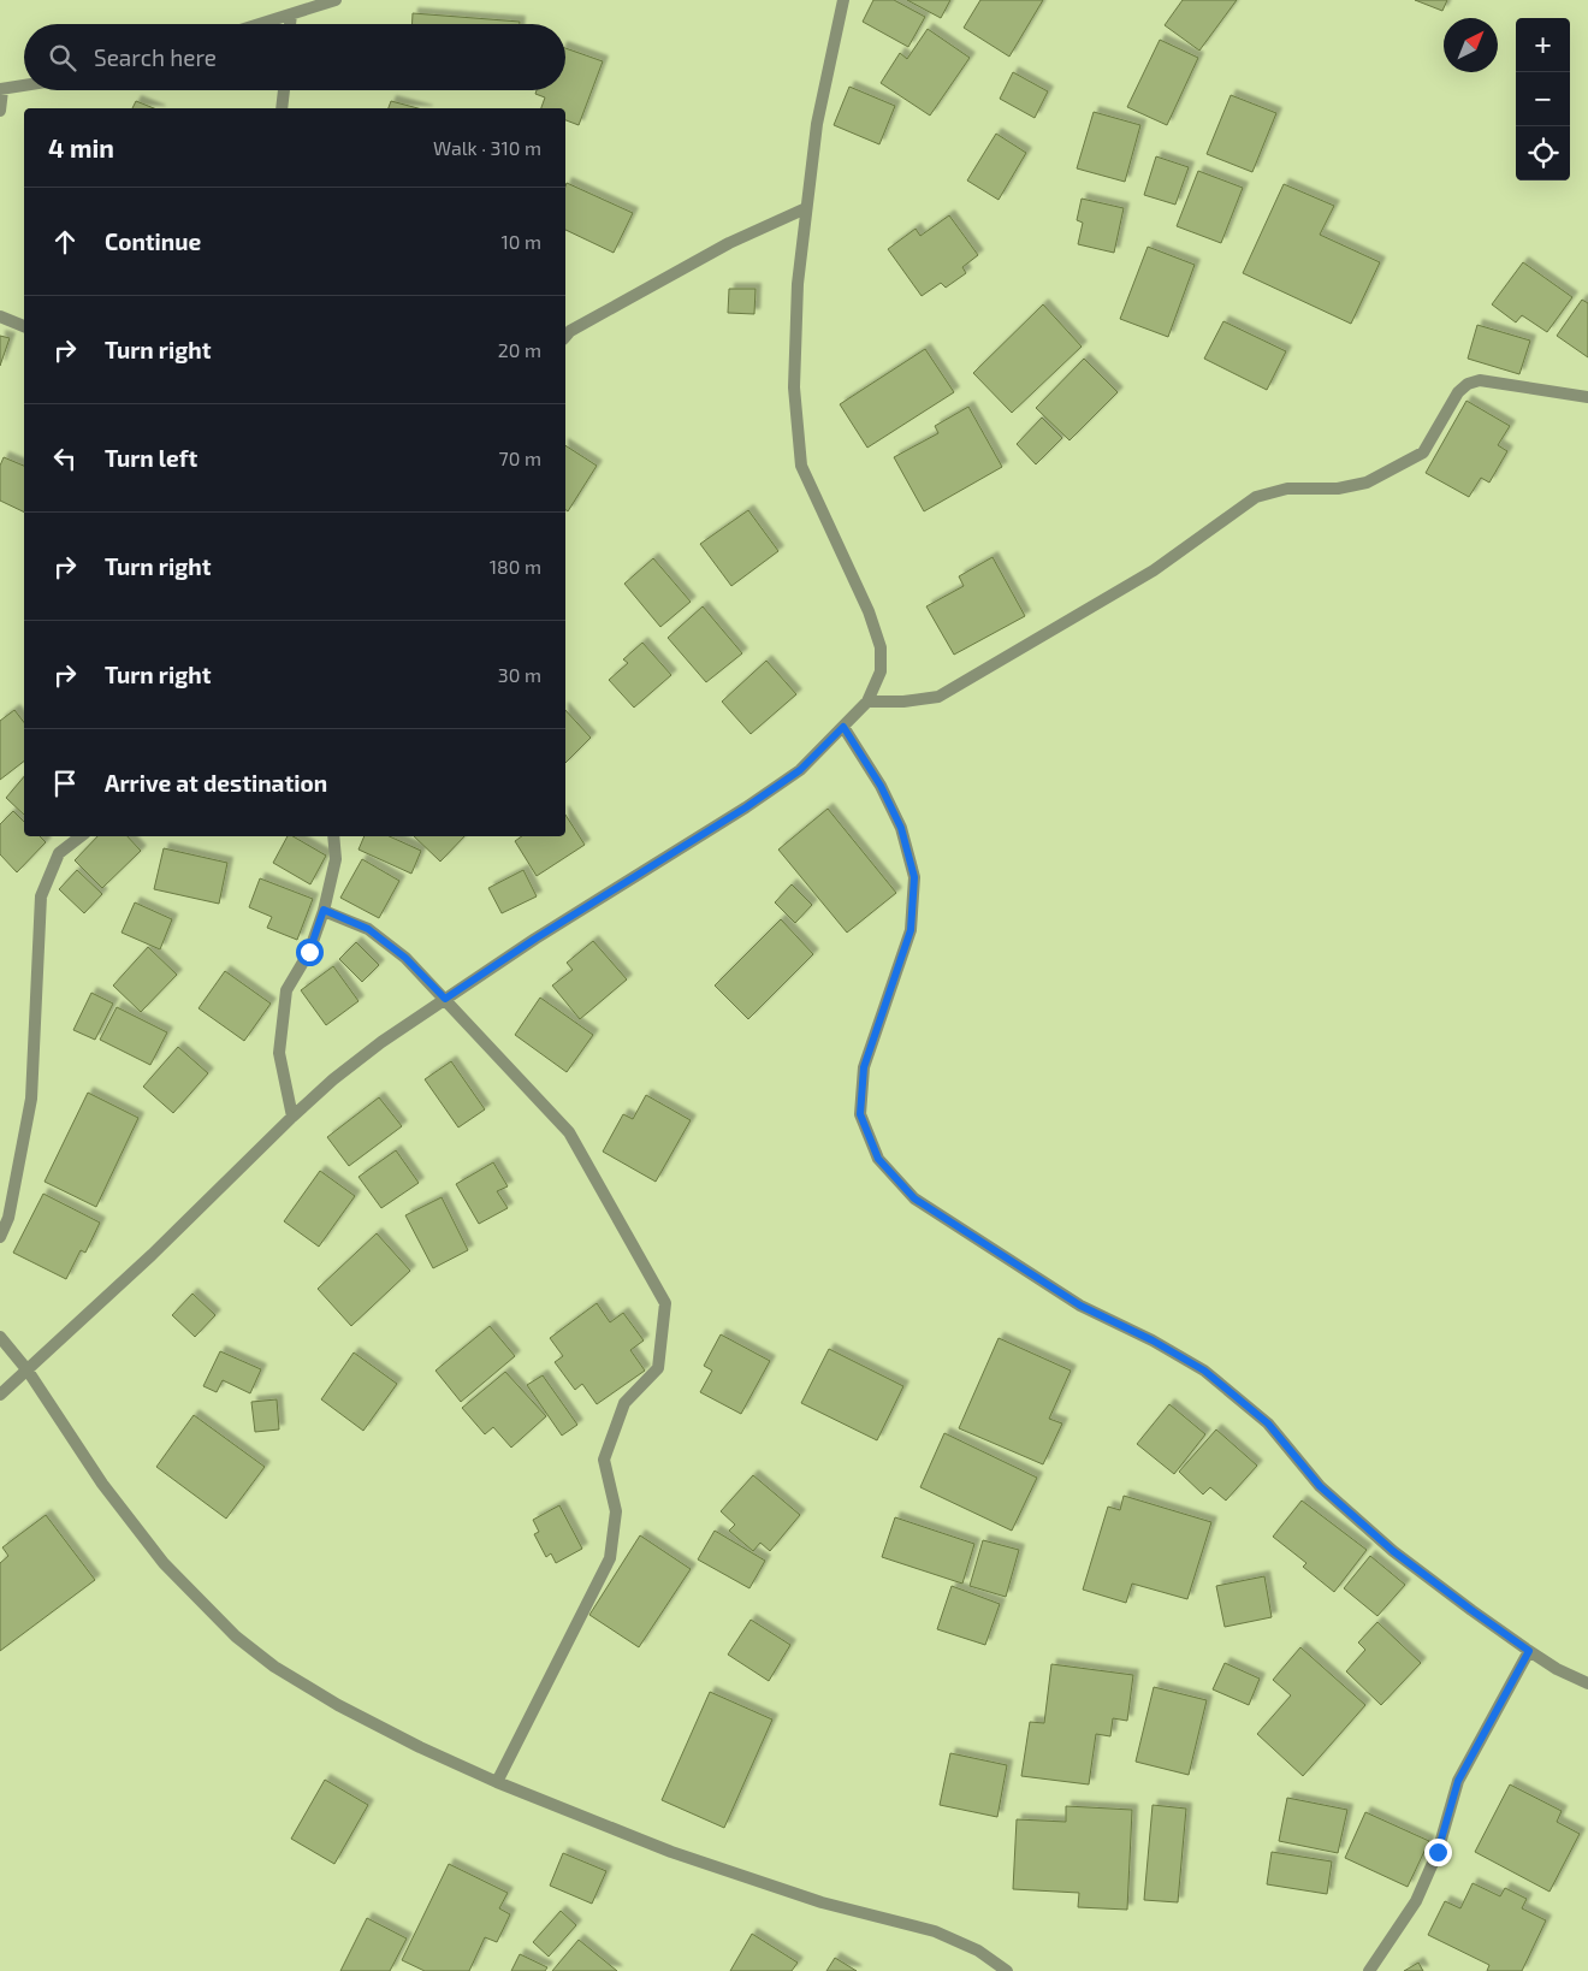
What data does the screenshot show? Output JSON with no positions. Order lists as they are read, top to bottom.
{
  "north": "top right",
  "page": {
    "map_buttons": ["+", "−"],
    "search": "Search here",
    "heading": ["4 min", "Walk · 310 m"],
    "list": [
      ["Continue", "10 m"],
      ["Turn right", "20 m"],
      ["Turn left", "70 m"],
      ["Turn right", "180 m"],
      ["Turn right", "30 m"],
      "Arrive at destination"
    ]
  }
}
